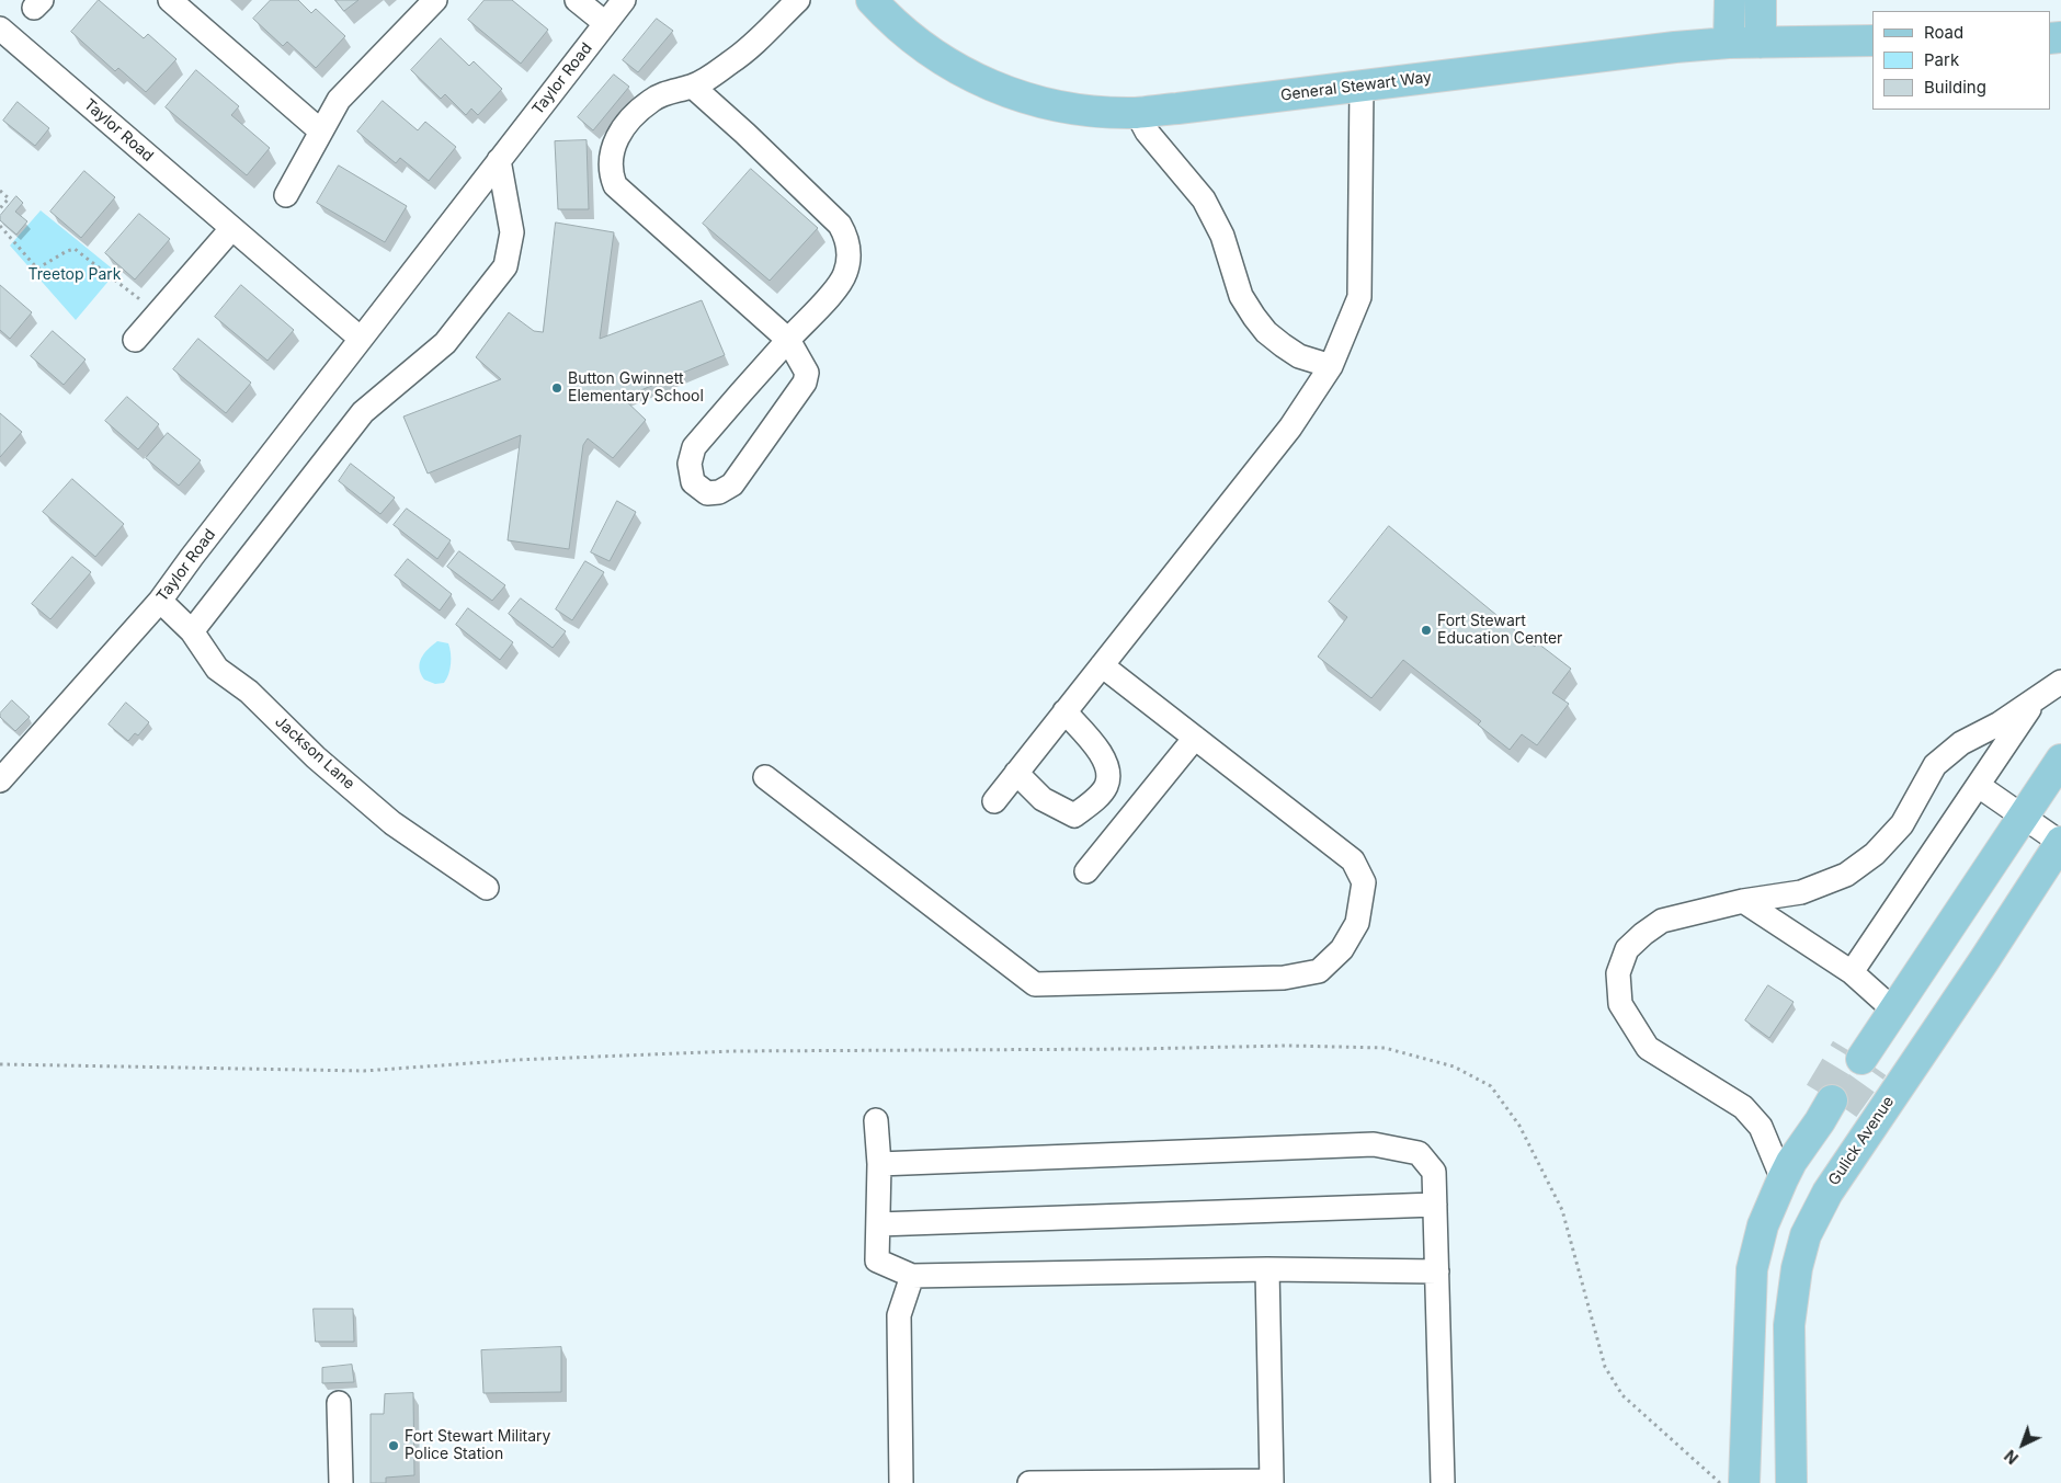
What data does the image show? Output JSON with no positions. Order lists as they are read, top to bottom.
{
  "streets": {
    "main road": ["General Stewart Way", "Gulick Avenue"],
    "street": ["Taylor Road", "Jackson Lane"]
  },
  "crossings": [
    ["Taylor Road", "Jackson Lane"]
  ],
  "parks": ["Treetop Park"],
  "places": ["Button Gwinnett Elementary School", "Fort Stewart Education Center", "Fort Stewart Military Police Station"],
  "legend": ["Road", "Park", "Building"],
  "north": "bottom left"
}
